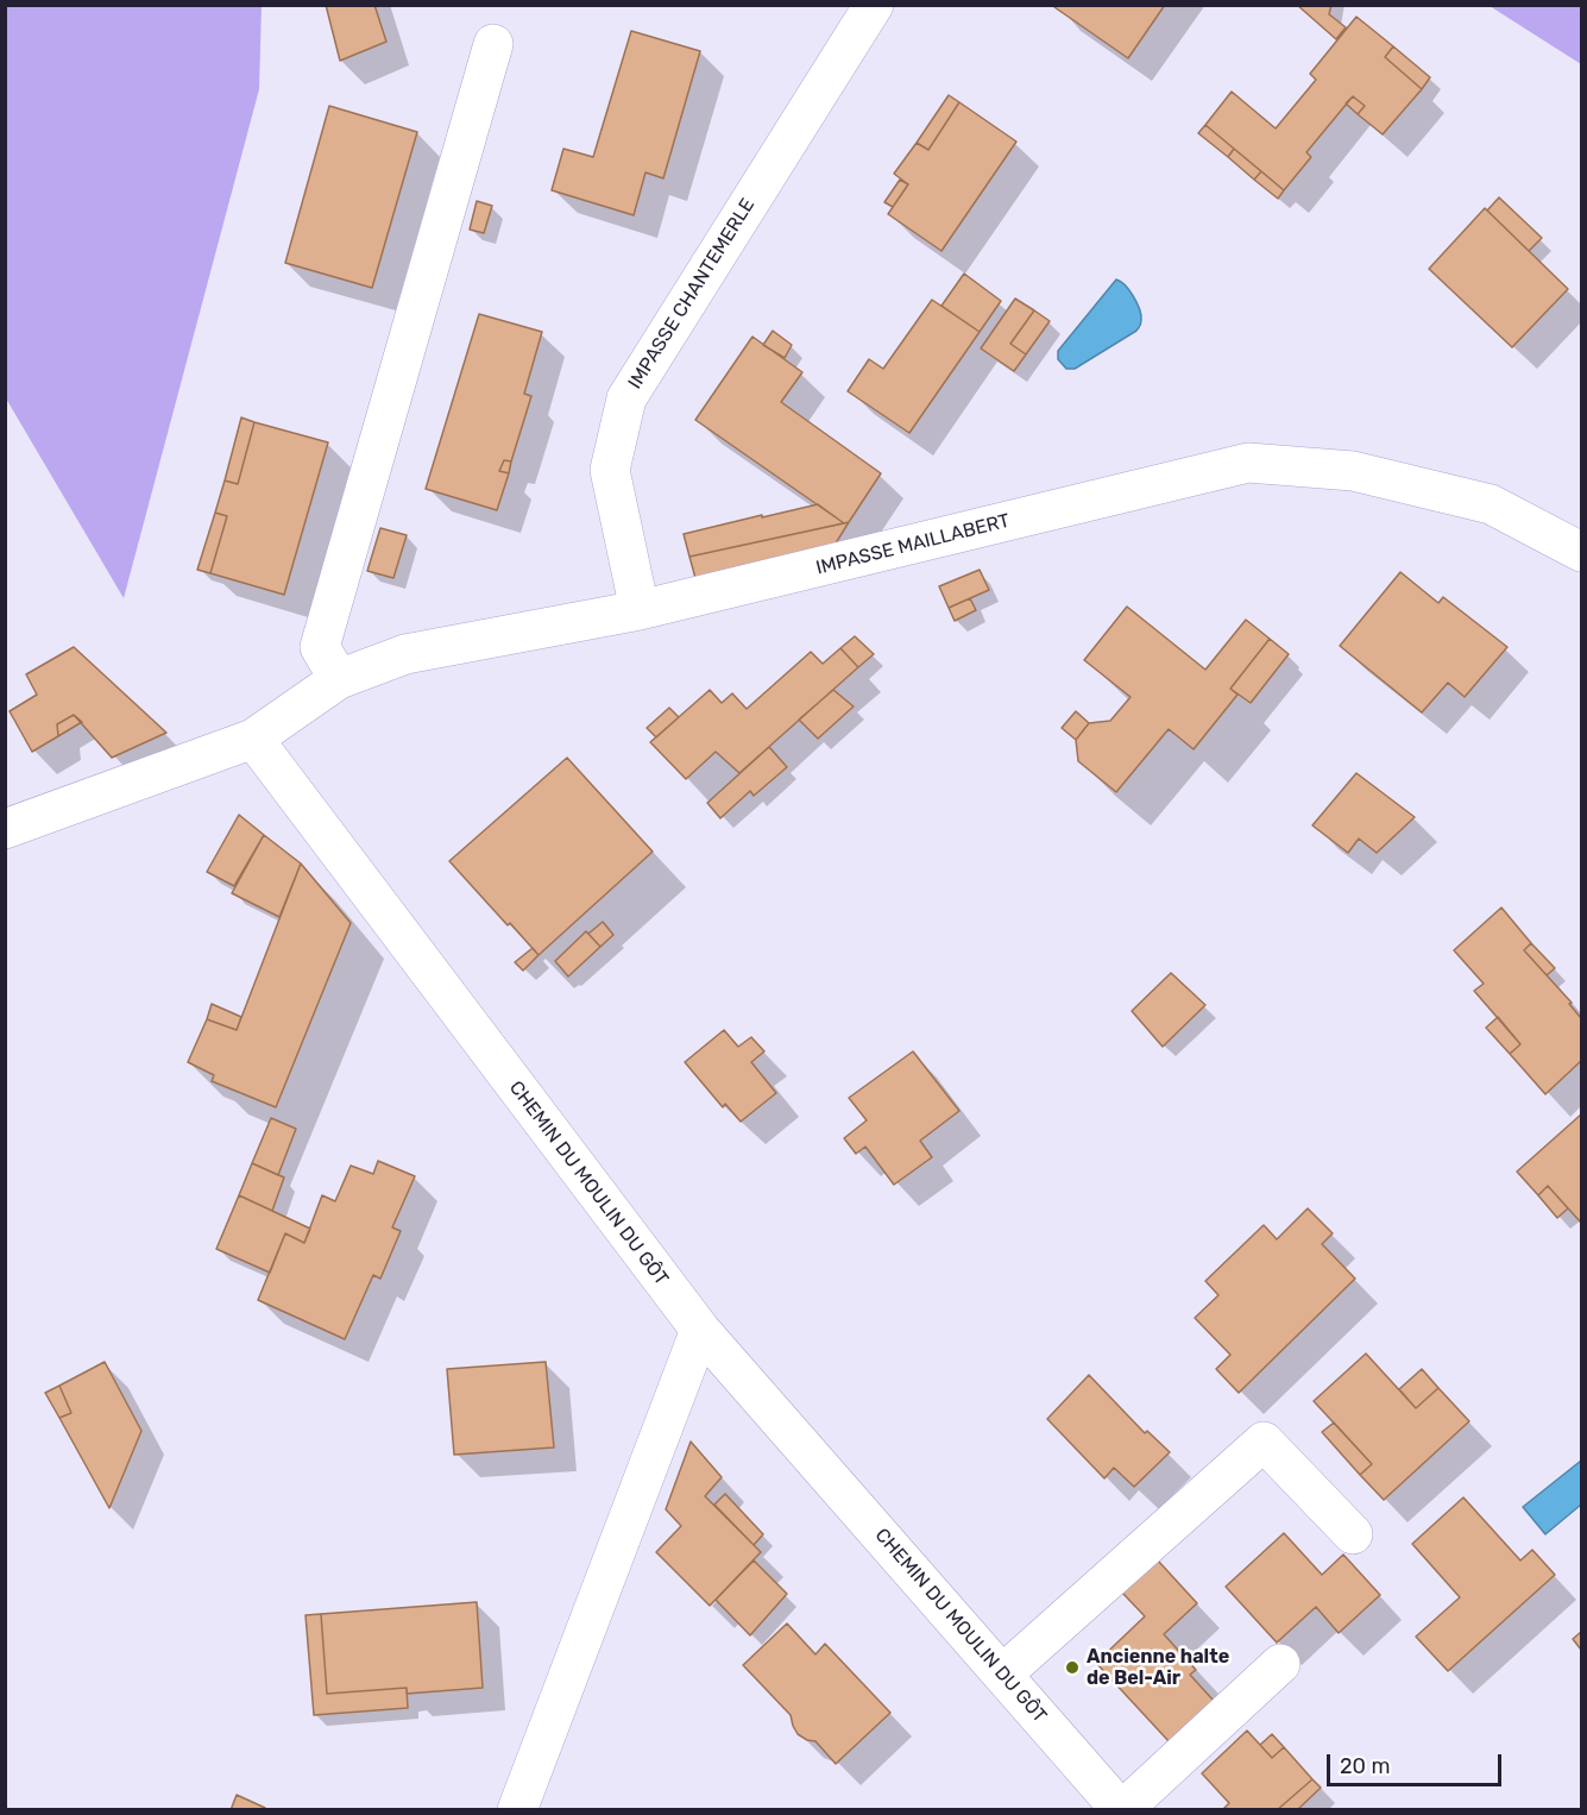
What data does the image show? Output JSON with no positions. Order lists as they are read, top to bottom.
{
  "streets": {
    "street": ["IMPASSE CHANTEMERLE", "IMPASSE MAILLABERT", "CHEMIN DU MOULIN DU GÔT"]
  },
  "crossings": [
    ["IMPASSE CHANTEMERLE", "IMPASSE MAILLABERT"],
    ["IMPASSE MAILLABERT", "CHEMIN DU MOULIN DU GÔT"]
  ],
  "places": ["Ancienne halte de Bel-Air"],
  "scale_bar": "20 m"
}
